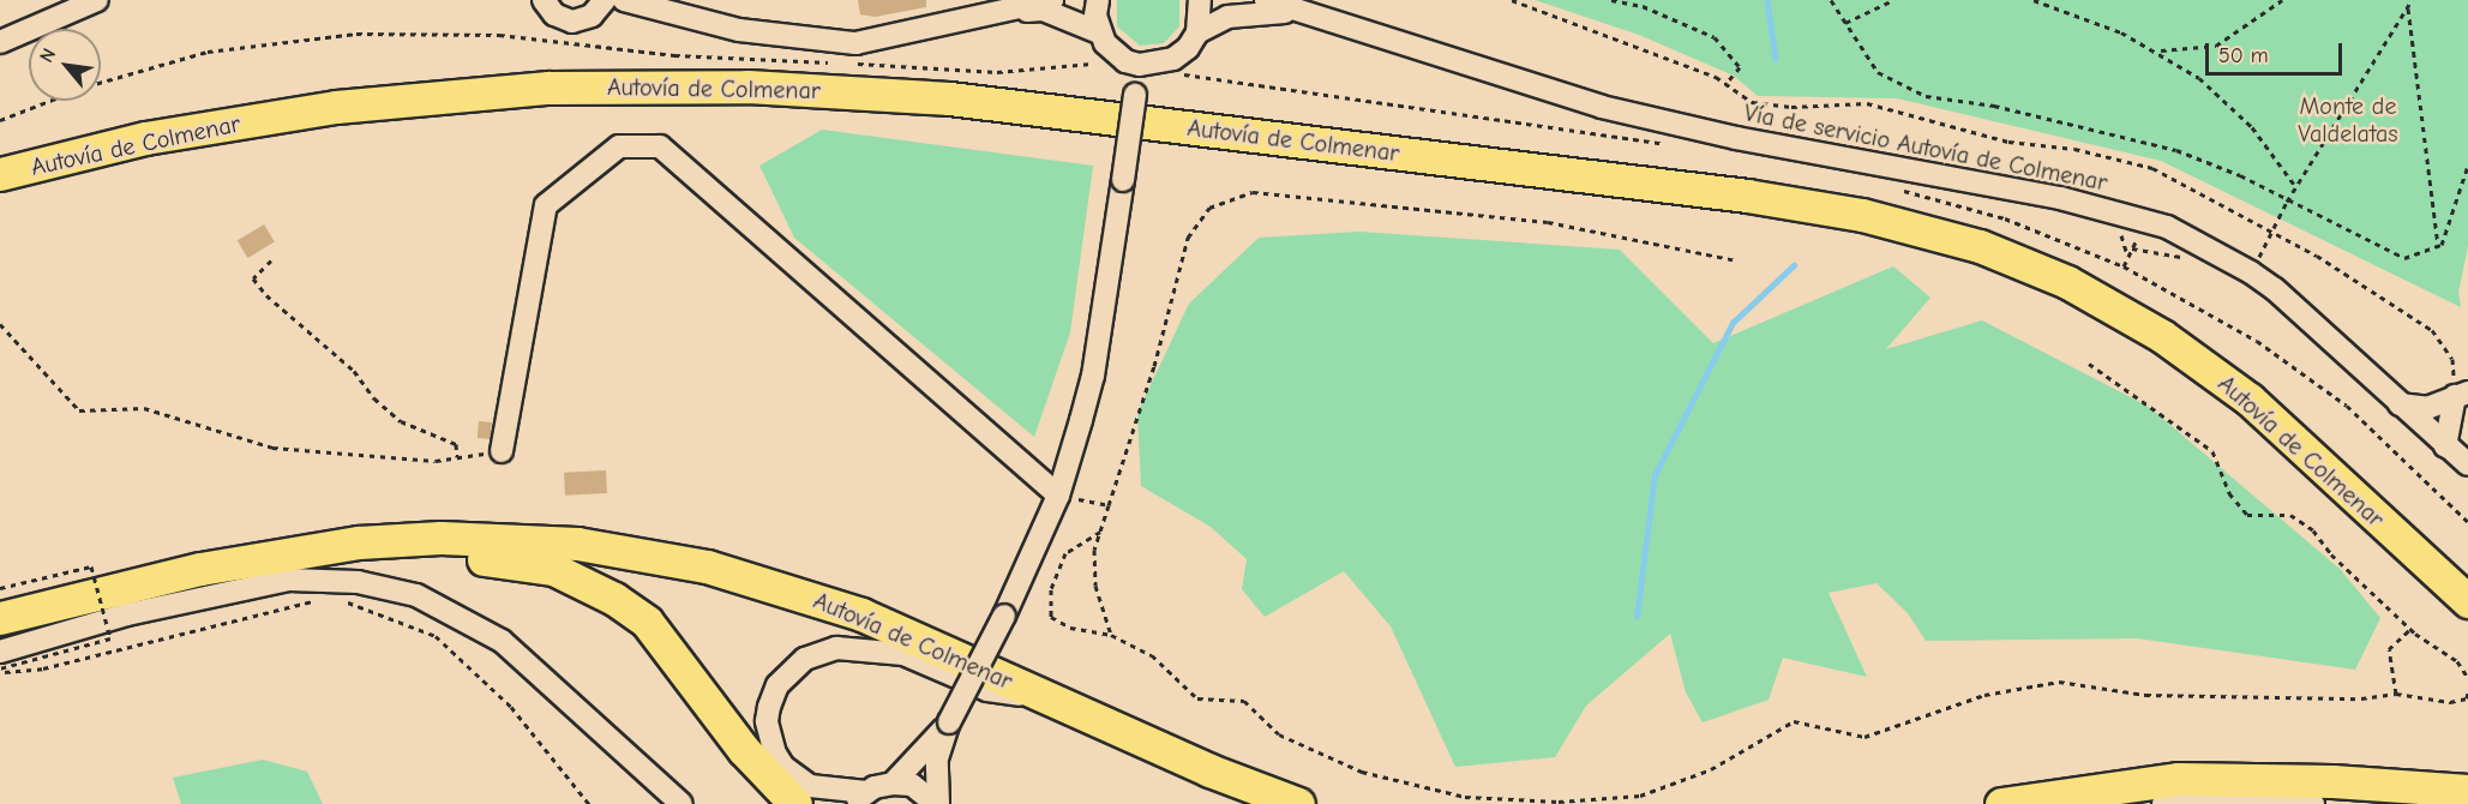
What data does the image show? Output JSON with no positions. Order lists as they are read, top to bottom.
{
  "streets": {
    "highway": ["Autovía de Colmenar"],
    "street": ["Vía de servicio Autovía de Colmenar"]
  },
  "parks": ["Monte de Valdelatas"],
  "scale_bar": "50 m",
  "north": "top left"
}
